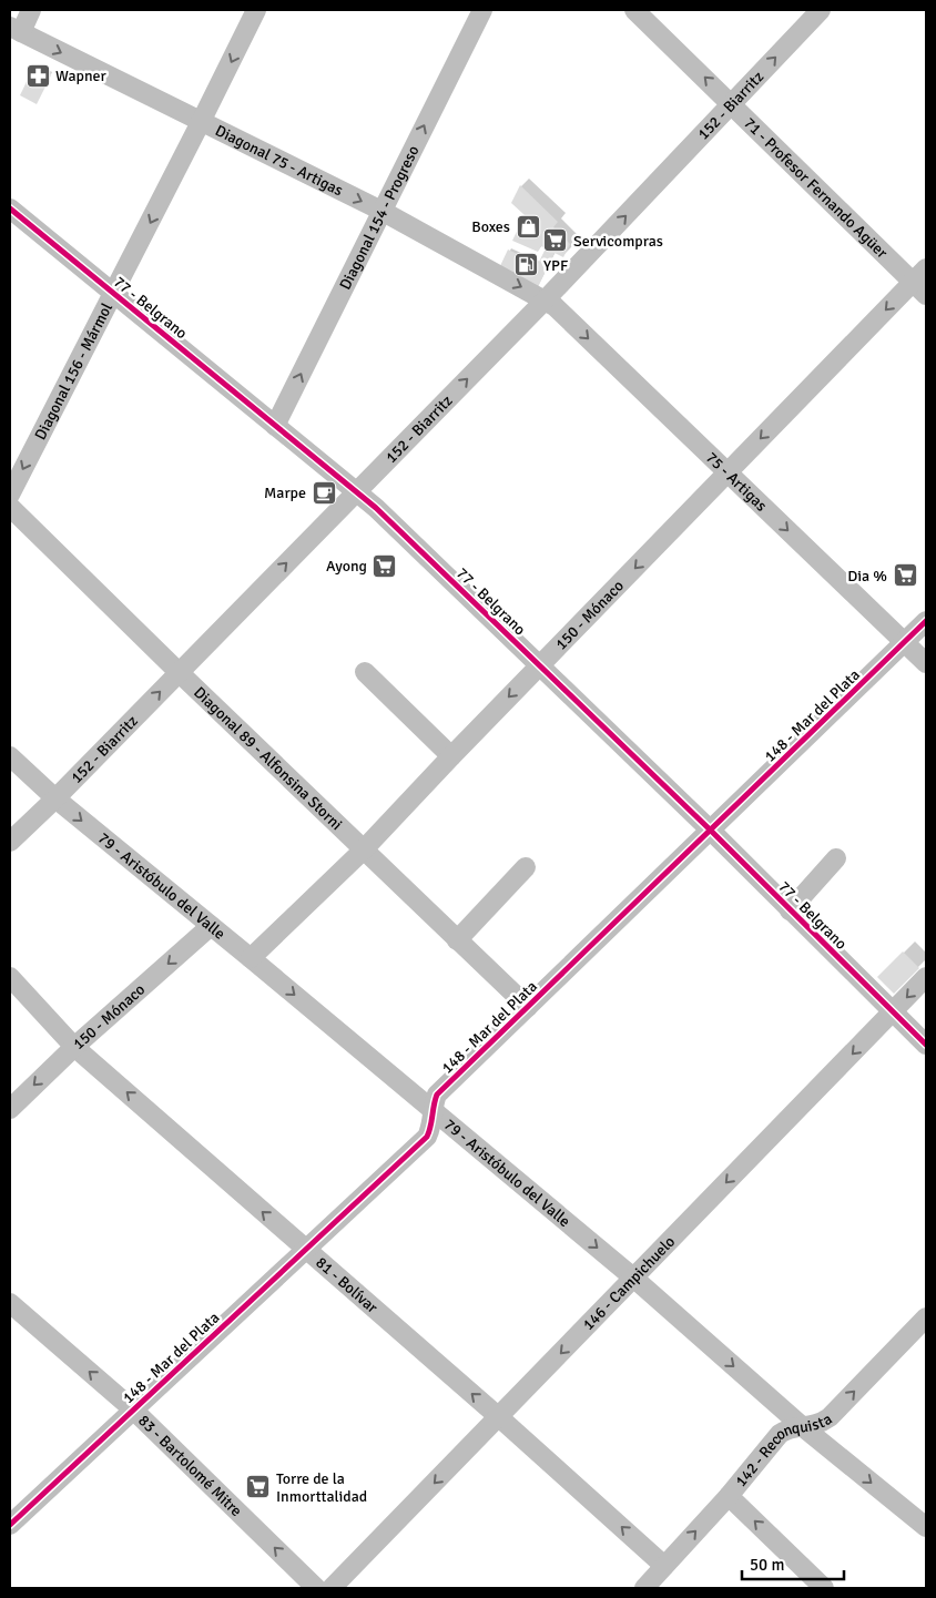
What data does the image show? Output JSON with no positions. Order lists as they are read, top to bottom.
{
  "streets": {
    "street": [
      "152 - Biarritz",
      "Diagonal 75 - Artigas",
      "71 - Profesor Fernando Agüer",
      "Diagonal 154 - Progreso",
      "77 - Belgrano",
      "Diagonal 156 - Mármol",
      "75 - Artigas",
      "150 - Mónaco",
      "148 - Mar del Plata",
      "Diagonal 89 - Alfonsina Storni",
      "79 - Aristóbulo del Valle",
      "146 - Campichuelo",
      "81 - Bolívar",
      "142 - Reconquista",
      "83 - Bartolomé Mitre"
    ]
  },
  "crossings": [
    ["152 - Biarritz", "Diagonal 75 - Artigas"],
    ["152 - Biarritz", "71 - Profesor Fernando Agüer"],
    ["152 - Biarritz", "77 - Belgrano"],
    ["152 - Biarritz", "75 - Artigas"],
    ["152 - Biarritz", "Diagonal 89 - Alfonsina Storni"],
    ["152 - Biarritz", "79 - Aristóbulo del Valle"],
    ["Diagonal 75 - Artigas", "Diagonal 154 - Progreso"],
    ["Diagonal 75 - Artigas", "Diagonal 156 - Mármol"],
    ["Diagonal 75 - Artigas", "75 - Artigas"],
    ["71 - Profesor Fernando Agüer", "150 - Mónaco"],
    ["Diagonal 154 - Progreso", "77 - Belgrano"],
    ["77 - Belgrano", "Diagonal 156 - Mármol"],
    ["77 - Belgrano", "150 - Mónaco"],
    ["77 - Belgrano", "148 - Mar del Plata"],
    ["77 - Belgrano", "146 - Campichuelo"],
    ["75 - Artigas", "150 - Mónaco"],
    ["75 - Artigas", "148 - Mar del Plata"],
    ["150 - Mónaco", "Diagonal 89 - Alfonsina Storni"],
    ["150 - Mónaco", "79 - Aristóbulo del Valle"],
    ["150 - Mónaco", "81 - Bolívar"],
    ["148 - Mar del Plata", "Diagonal 89 - Alfonsina Storni"],
    ["148 - Mar del Plata", "79 - Aristóbulo del Valle"],
    ["148 - Mar del Plata", "81 - Bolívar"],
    ["148 - Mar del Plata", "83 - Bartolomé Mitre"],
    ["79 - Aristóbulo del Valle", "146 - Campichuelo"],
    ["79 - Aristóbulo del Valle", "142 - Reconquista"],
    ["146 - Campichuelo", "81 - Bolívar"],
    ["81 - Bolívar", "142 - Reconquista"]
  ],
  "one_way": [
    "152 - Biarritz",
    "Diagonal 75 - Artigas",
    "Diagonal 154 - Progreso",
    "Diagonal 156 - Mármol",
    "75 - Artigas",
    "150 - Mónaco",
    "79 - Aristóbulo del Valle",
    "146 - Campichuelo",
    "81 - Bolívar",
    "142 - Reconquista",
    "83 - Bartolomé Mitre"
  ],
  "places": {
    "pharmacy": ["Wapner"],
    "shop": ["Boxes"],
    "supermarket": [
      "Servicompras",
      "Ayong",
      "Dia %",
      "Torre de la Inmorttalidad"
    ],
    "fuel station": ["YPF"],
    "cafe": ["Marpe"]
  },
  "scale_bar": "50 m"
}
